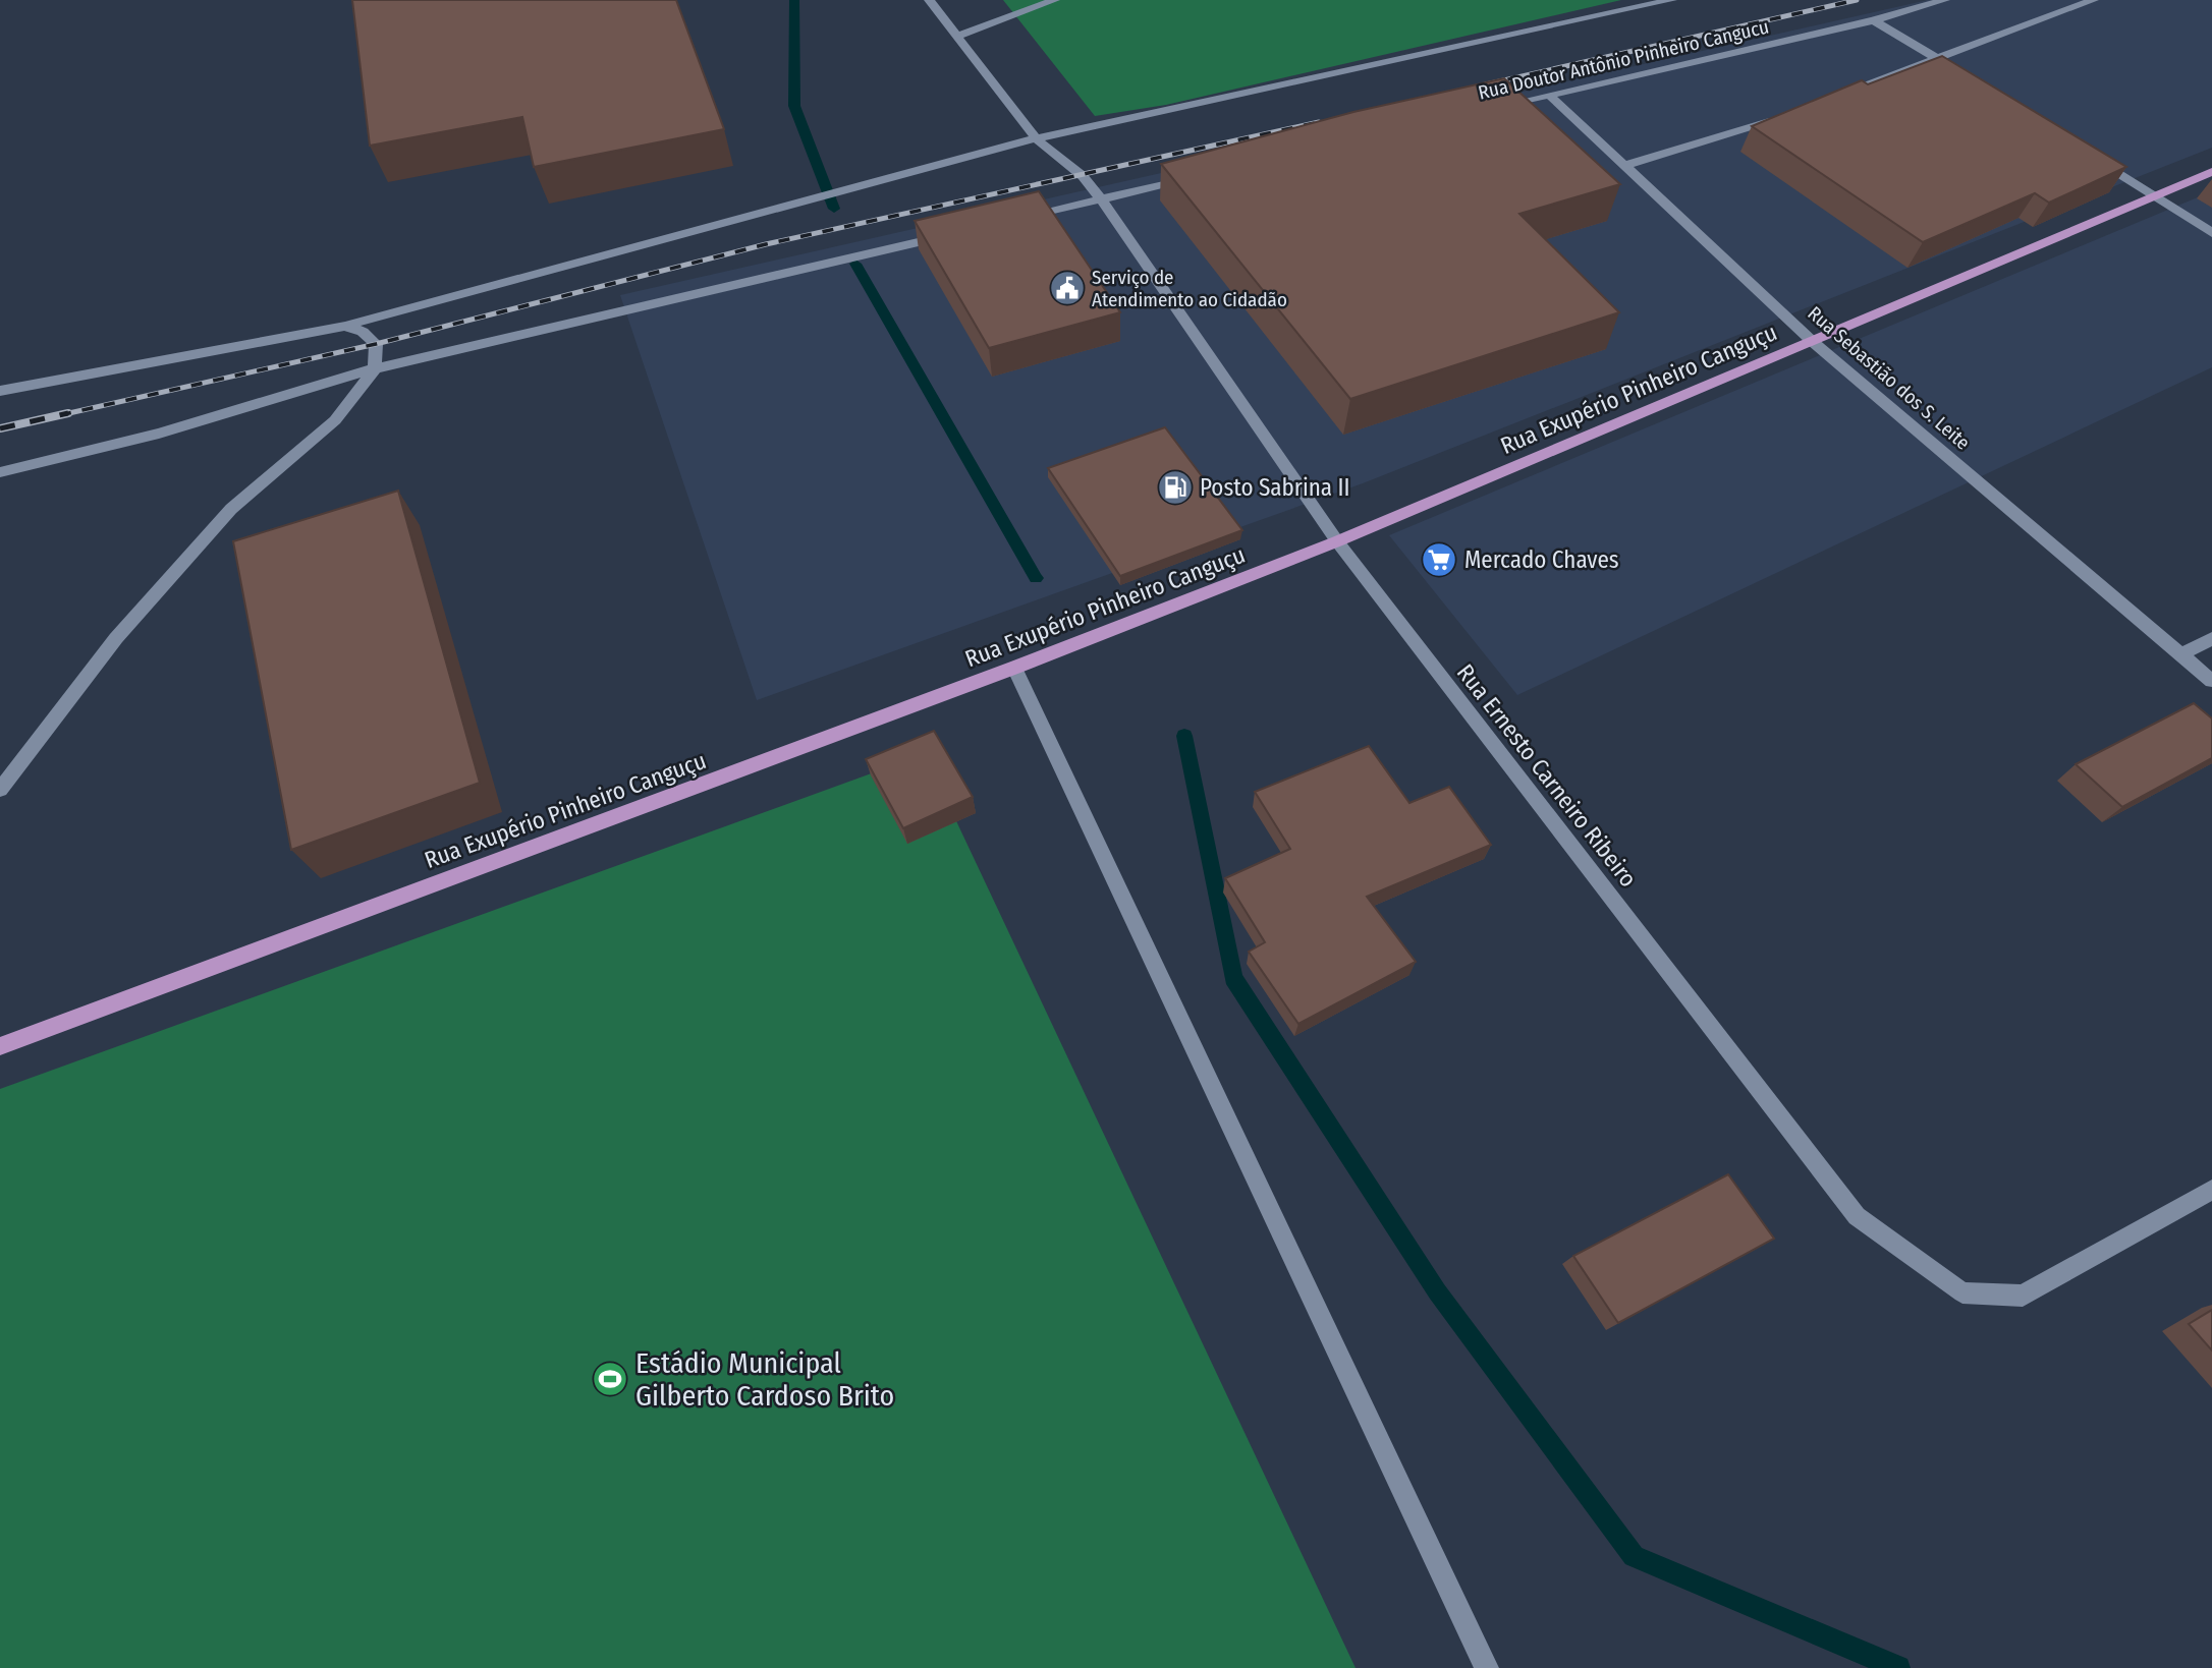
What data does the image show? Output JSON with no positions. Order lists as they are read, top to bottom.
{
  "streets": {
    "main road": ["Rua Exupério Pinheiro Canguçu"],
    "street": ["Rua Doutor Antônio Pinheiro Cangucu", "Rua Sebastião dos S. Leite", "Rua Ernesto Carneiro Ribeiro"]
  },
  "crossings": [
    ["Rua Doutor Antônio Pinheiro Cangucu", "Rua Sebastião dos S. Leite"],
    ["Rua Sebastião dos S. Leite", "Rua Exupério Pinheiro Canguçu"],
    ["Rua Exupério Pinheiro Canguçu", "Rua Ernesto Carneiro Ribeiro"]
  ],
  "places": {
    "public building": ["Serviço de Atendimento ao Cidadão"],
    "fuel station": ["Posto Sabrina II"],
    "supermarket": ["Mercado Chaves"],
    "sports": ["Estádio Municipal Gilberto Cardoso Brito"]
  }
}
